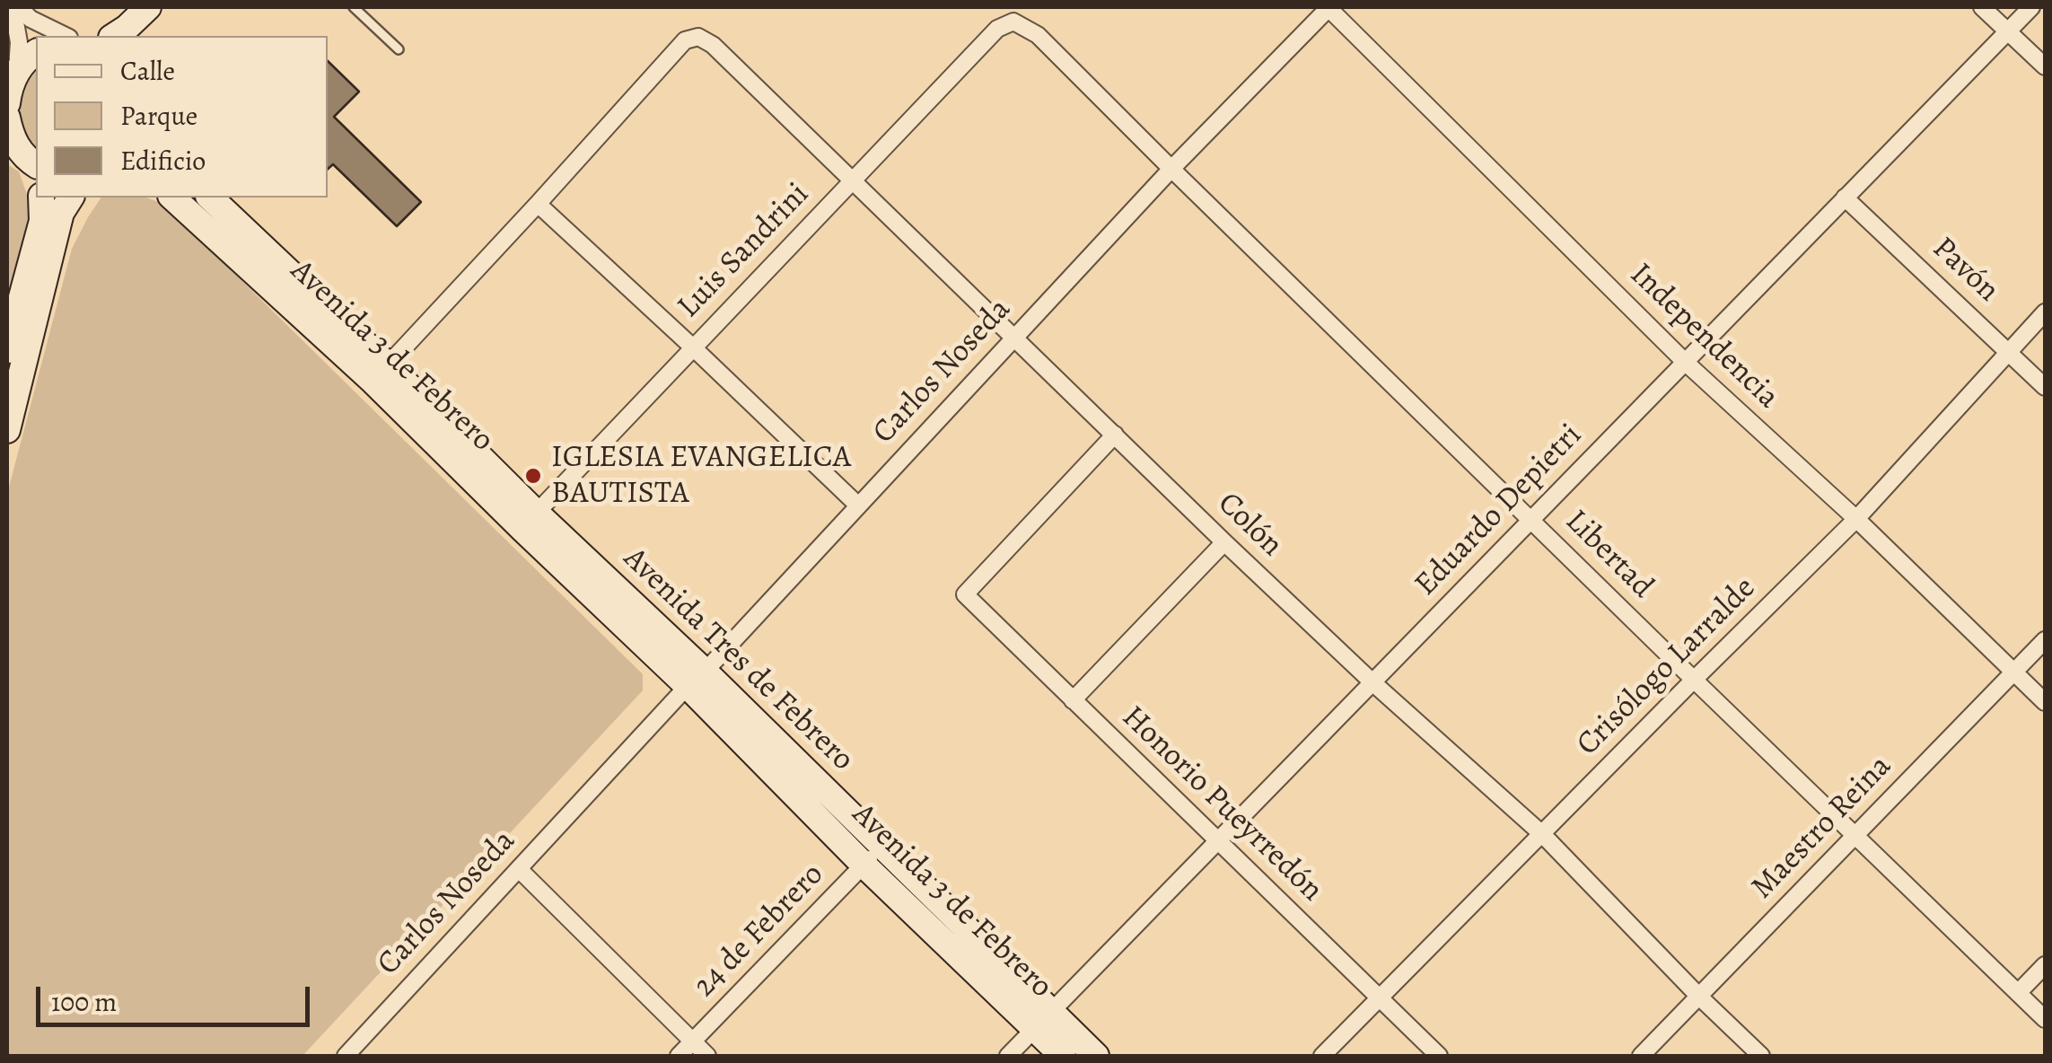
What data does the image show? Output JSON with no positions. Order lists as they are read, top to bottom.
{
  "streets": {
    "main road": ["Avenida 3 de Febrero", "Avenida Tres de Febrero"],
    "street": [
      "Luis Sandrini",
      "Pavón",
      "Independencia",
      "Carlos Noseda",
      "Eduardo Depietri",
      "Colón",
      "Libertad",
      "Crisólogo Larralde",
      "Honorio Pueyrredón",
      "Maestro Reina",
      "24 de Febrero"
    ]
  },
  "crossings": [
    ["Luis Sandrini", "Colón"],
    ["Luis Sandrini", "Libertad"],
    ["Luis Sandrini", "Avenida Tres de Febrero"],
    ["Pavón", "Eduardo Depietri"],
    ["Pavón", "Crisólogo Larralde"],
    ["Independencia", "Carlos Noseda"],
    ["Independencia", "Eduardo Depietri"],
    ["Independencia", "Crisólogo Larralde"],
    ["Independencia", "Maestro Reina"],
    ["Avenida 3 de Febrero", "Eduardo Depietri"],
    ["Avenida 3 de Febrero", "Avenida Tres de Febrero"],
    ["Carlos Noseda", "Colón"],
    ["Carlos Noseda", "Libertad"],
    ["Carlos Noseda", "Avenida Tres de Febrero"],
    ["Eduardo Depietri", "Colón"],
    ["Eduardo Depietri", "Libertad"],
    ["Eduardo Depietri", "Avenida Tres de Febrero"],
    ["Eduardo Depietri", "Honorio Pueyrredón"],
    ["Colón", "Crisólogo Larralde"],
    ["Colón", "Honorio Pueyrredón"],
    ["Colón", "Maestro Reina"],
    ["Libertad", "Crisólogo Larralde"],
    ["Libertad", "Maestro Reina"],
    ["Avenida Tres de Febrero", "24 de Febrero"],
    ["Crisólogo Larralde", "Honorio Pueyrredón"]
  ],
  "places": ["IGLESIA EVANGELICA BAUTISTA"],
  "legend": ["Calle", "Parque", "Edificio"],
  "scale_bar": "100 m"
}
